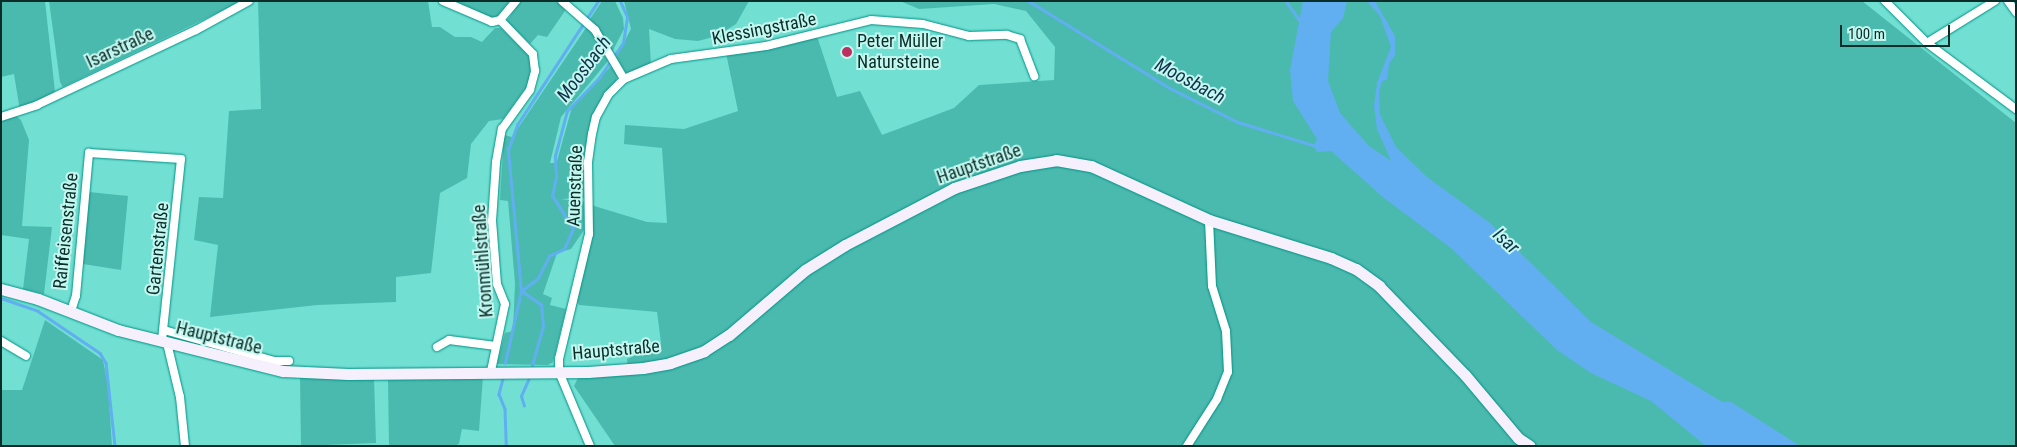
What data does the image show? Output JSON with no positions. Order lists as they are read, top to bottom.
{
  "streets": {
    "main road": ["Hauptstraße"],
    "street": [
      "Klessingstraße",
      "Isarstraße",
      "Auenstraße",
      "Raiffeisenstraße",
      "Gartenstraße",
      "Kronmühlstraße"
    ]
  },
  "crossings": [
    ["Klessingstraße", "Auenstraße"],
    ["Hauptstraße", "Auenstraße"],
    ["Hauptstraße", "Raiffeisenstraße"],
    ["Hauptstraße", "Gartenstraße"],
    ["Hauptstraße", "Kronmühlstraße"],
    ["Raiffeisenstraße", "Gartenstraße"]
  ],
  "water": ["Moosbach", "Isar"],
  "places": ["Peter Müller Natursteine"],
  "scale_bar": "100 m"
}
